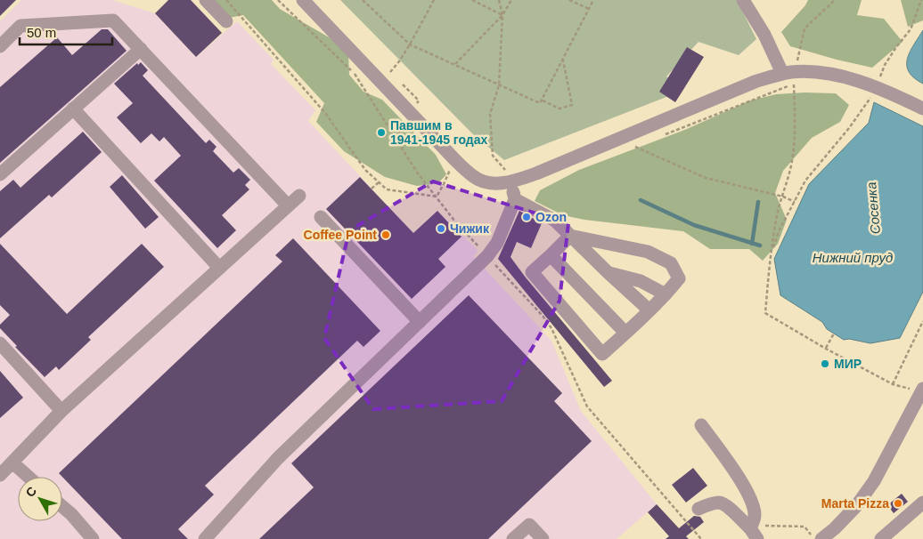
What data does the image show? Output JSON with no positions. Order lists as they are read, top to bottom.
{
  "water": ["Сосенка", "Нижний пруд"],
  "places": [
    "Павшим в 1941-1945 годах",
    "Ozon",
    "Чижик",
    "Coffee Point",
    "МИР",
    "Marta Pizza"
  ],
  "scale_bar": "50 m",
  "north": "top left"
}
